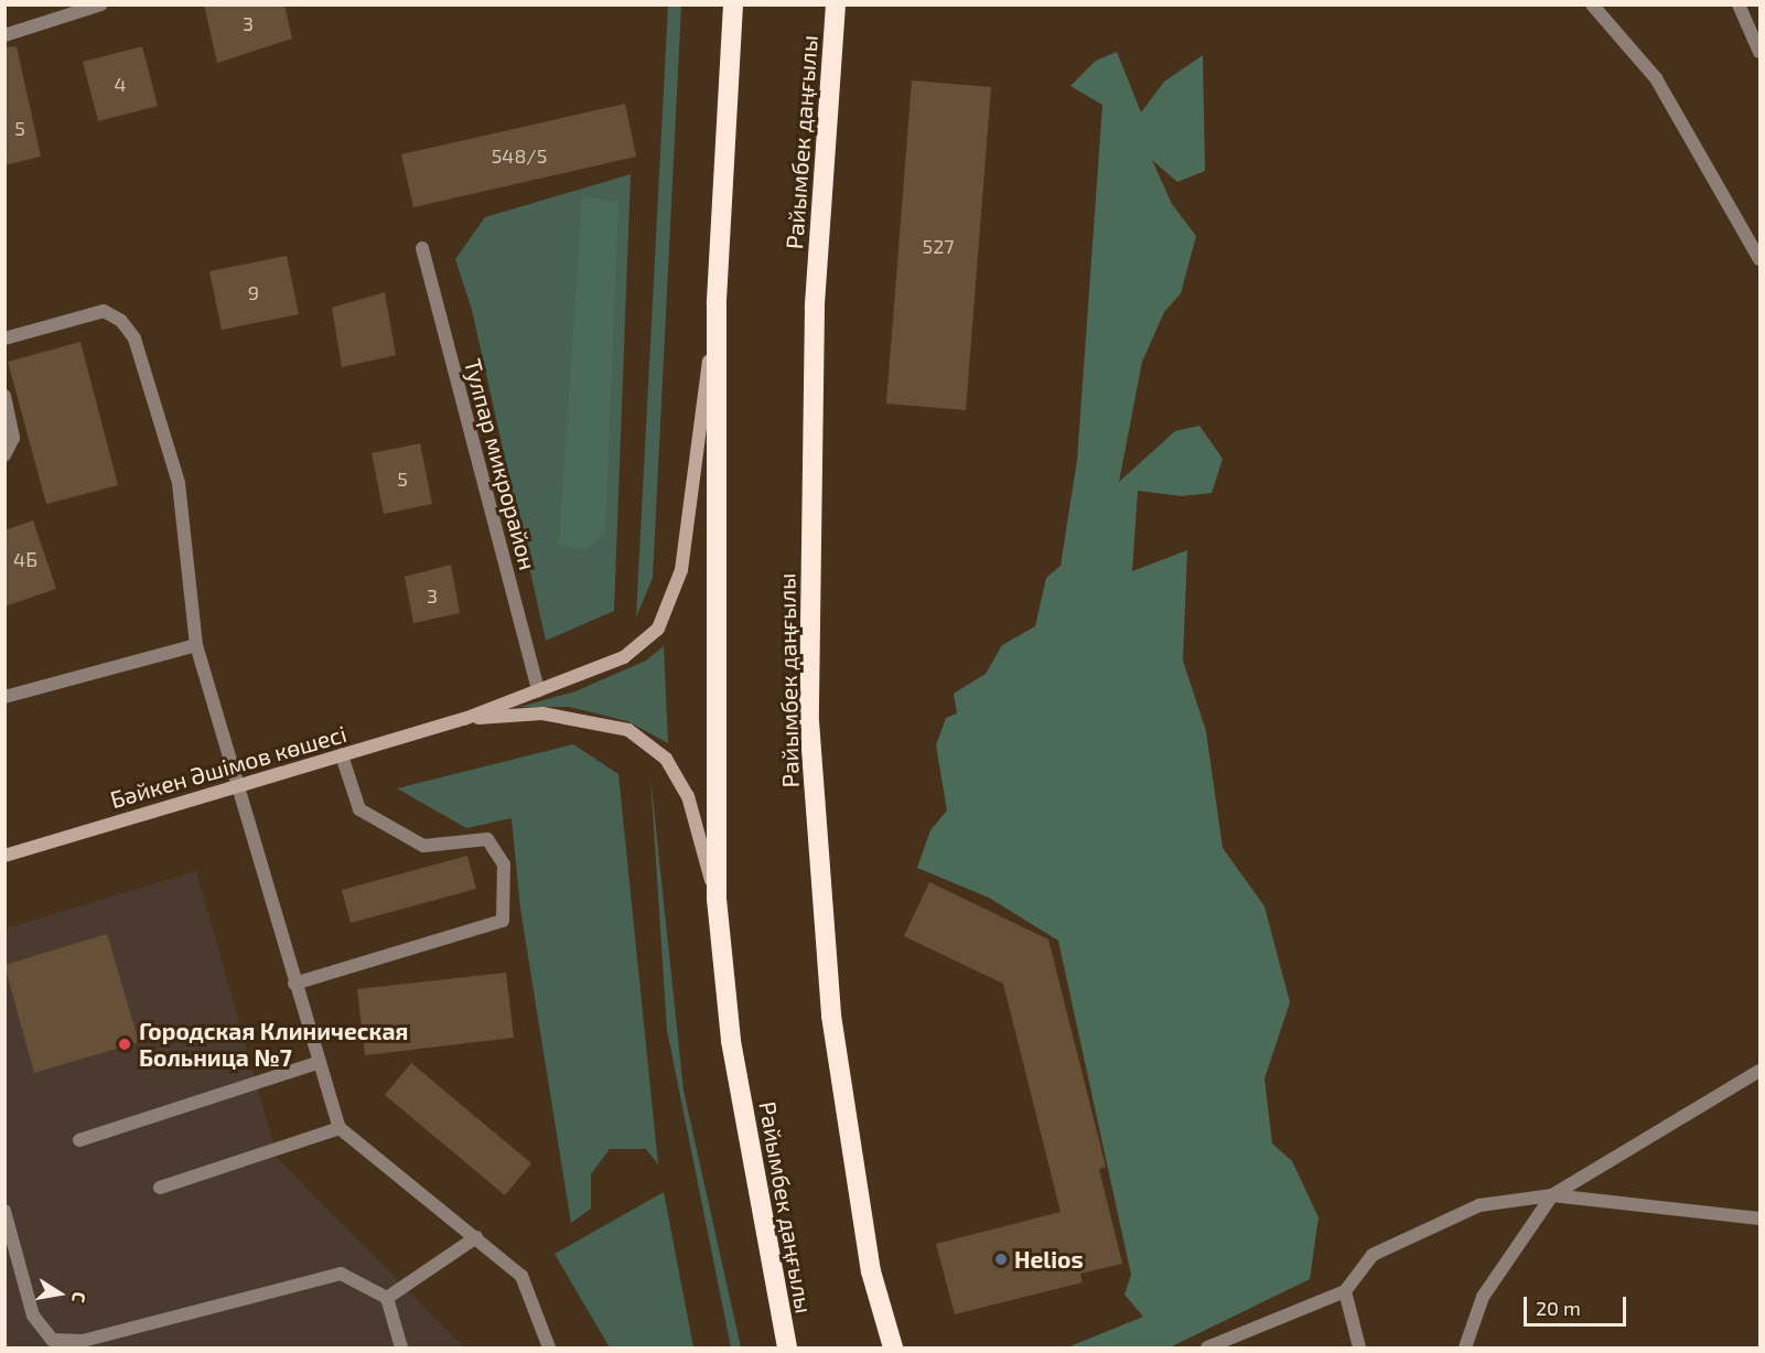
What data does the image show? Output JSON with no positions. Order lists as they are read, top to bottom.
{
  "streets": {
    "highway": ["Райымбек даңғылы"],
    "main road": ["Бәйкен Әшімов көшесі"],
    "street": ["Тулпар микрорайон"]
  },
  "places": ["Городская Клиническая Больница №7", "Helios"],
  "house_numbers": [
    "3",
    "4",
    "5",
    "548/5",
    "527",
    "9",
    "5",
    "4Б",
    "3"
  ],
  "scale_bar": "20 m",
  "north": "right"
}
